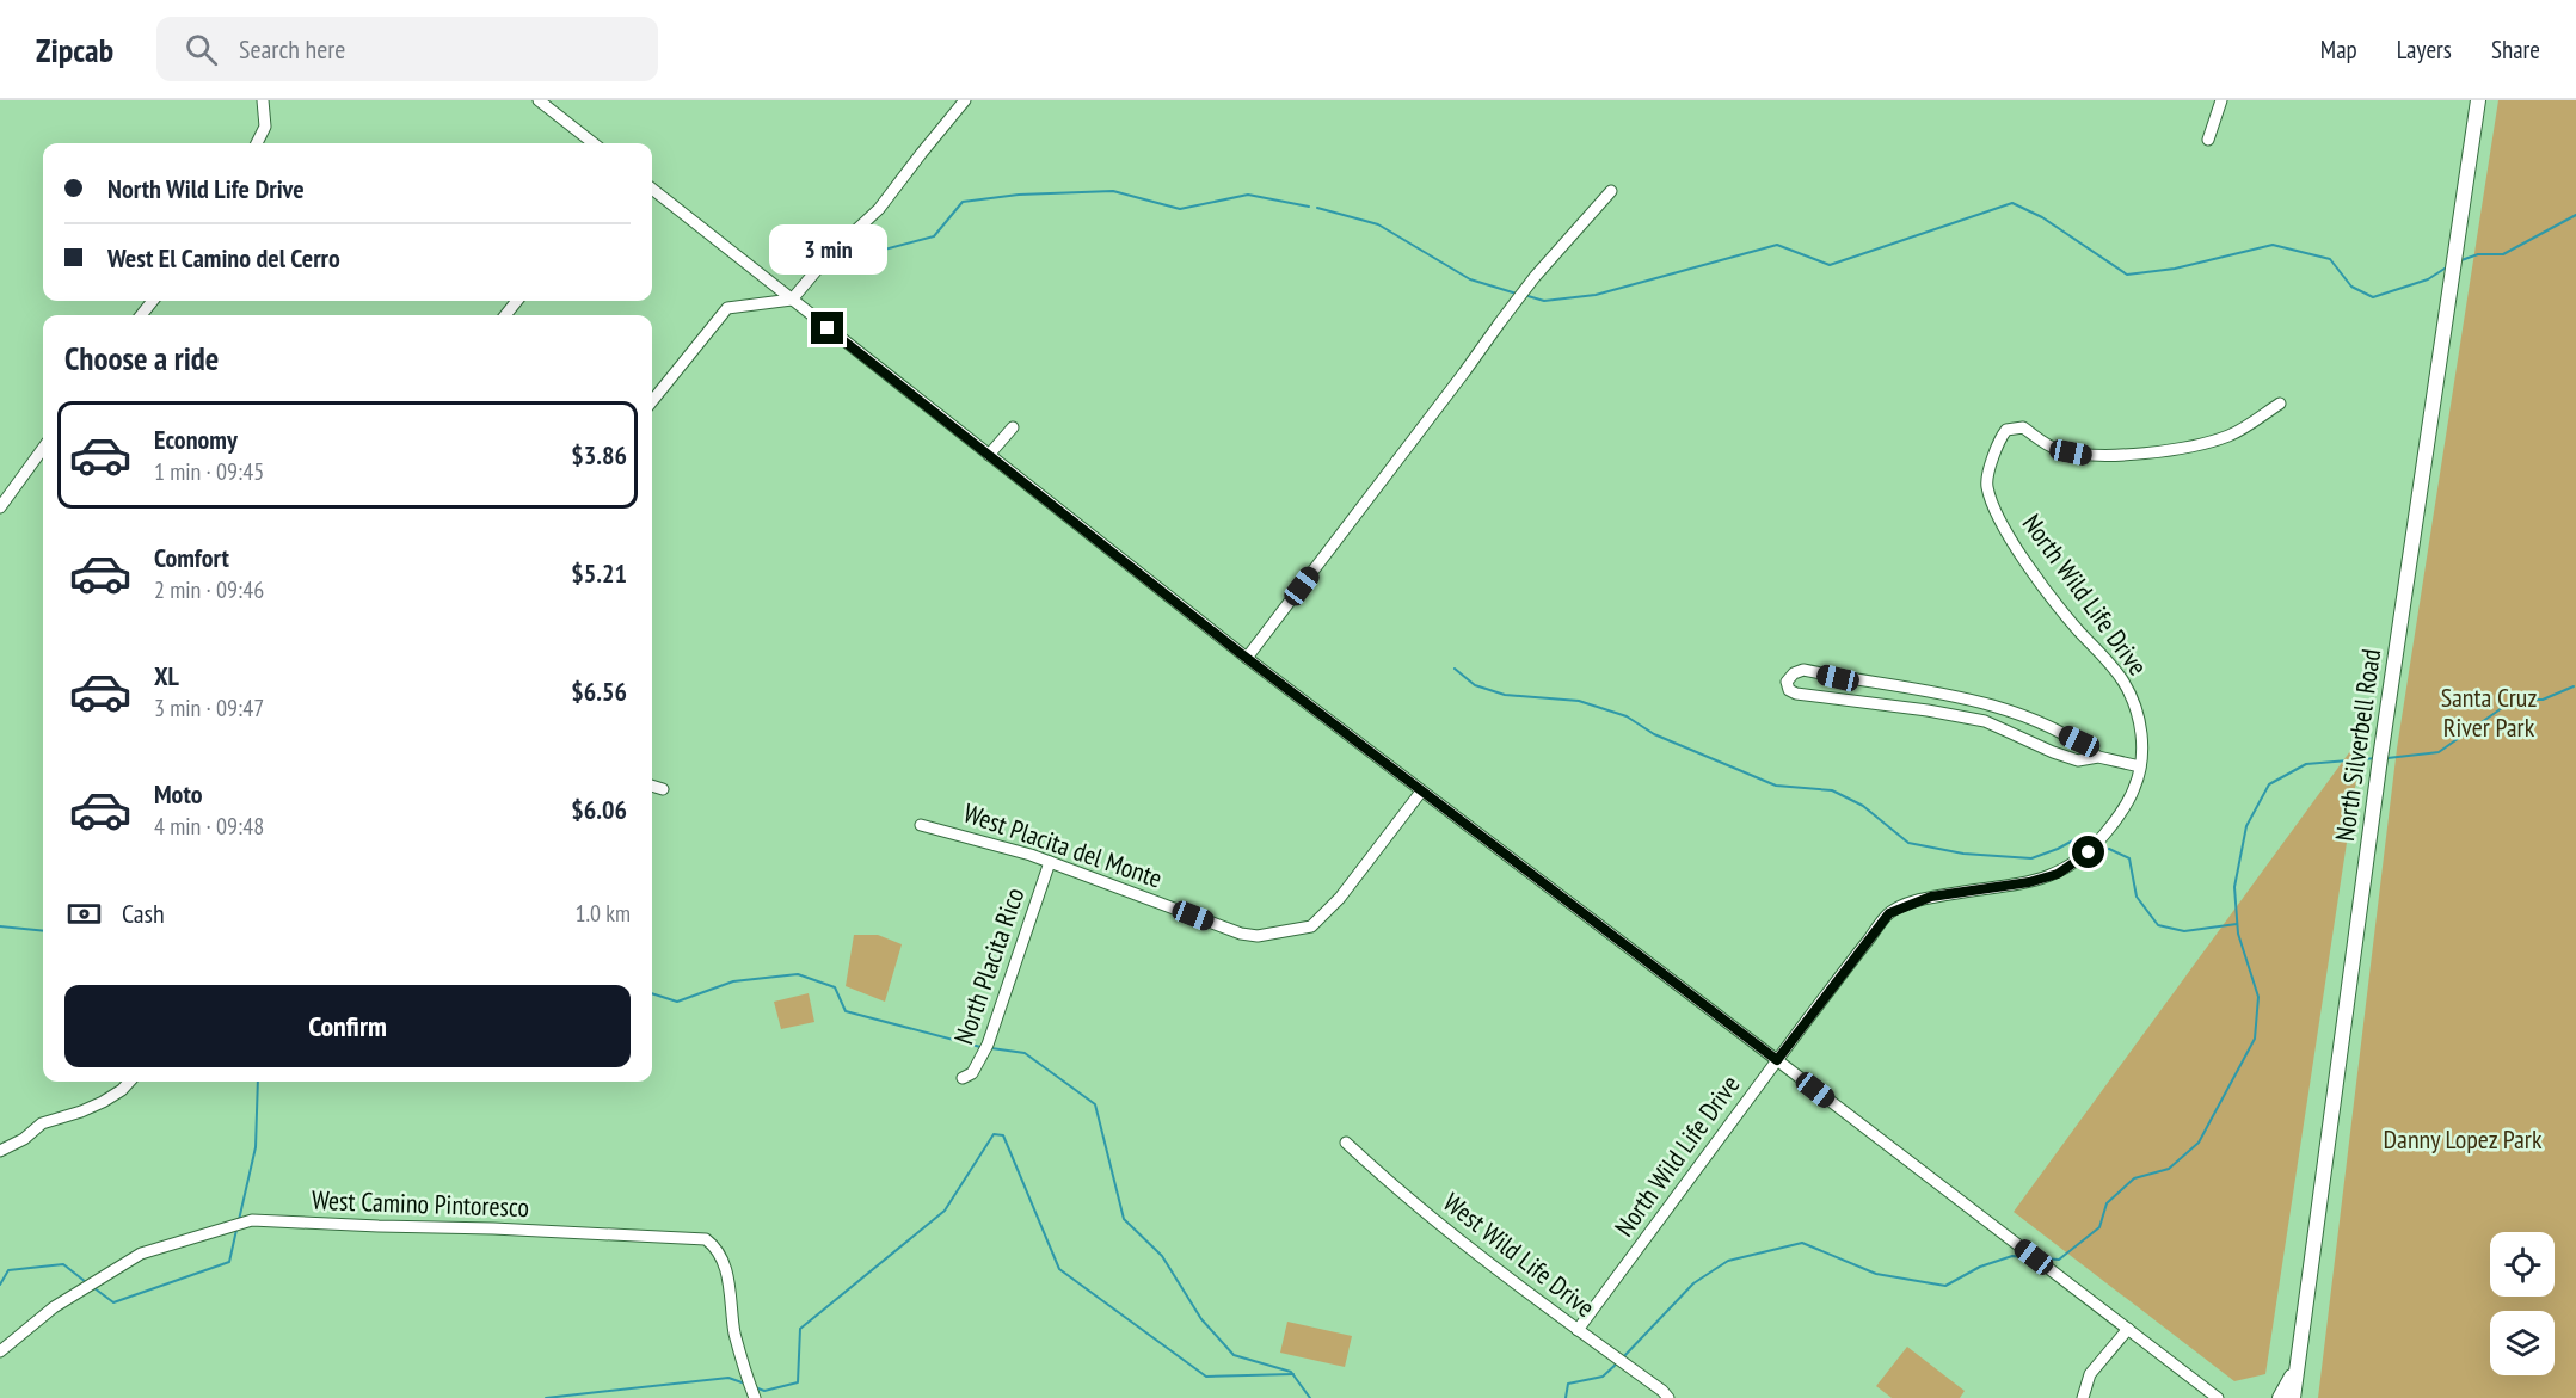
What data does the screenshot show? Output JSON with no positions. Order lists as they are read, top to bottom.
{
  "streets": {
    "main road": ["North Silverbell Road"],
    "street": [
      "North Wild Life Drive",
      "West Placita del Monte",
      "North Placita Rico",
      "West Camino Pintoresco",
      "West Wild Life Drive"
    ]
  },
  "crossings": [
    ["North Wild Life Drive", "West Wild Life Drive"],
    ["West Placita del Monte", "North Placita Rico"]
  ],
  "parks": ["Santa Cruz River Park", "Danny Lopez Park"],
  "page": {
    "header": "Zipcab",
    "search": "Search here",
    "nav": ["Map", "Layers", "Share"],
    "banner": ["North Wild Life Drive", "West El Camino del Cerro"],
    "bubble": "3 min",
    "heading": "Choose a ride",
    "list": [
      {
        "name": "Economy",
        "note": "1 min · 09:45",
        "value": "$3.86"
      },
      {
        "name": "Comfort",
        "note": "2 min · 09:46",
        "value": "$5.21"
      },
      {
        "name": "XL",
        "note": "3 min · 09:47",
        "value": "$6.56"
      },
      {
        "name": "Moto",
        "note": "4 min · 09:48",
        "value": "$6.06"
      }
    ],
    "pay": ["Cash", "1.0 km"],
    "buttons": "Confirm"
  }
}
